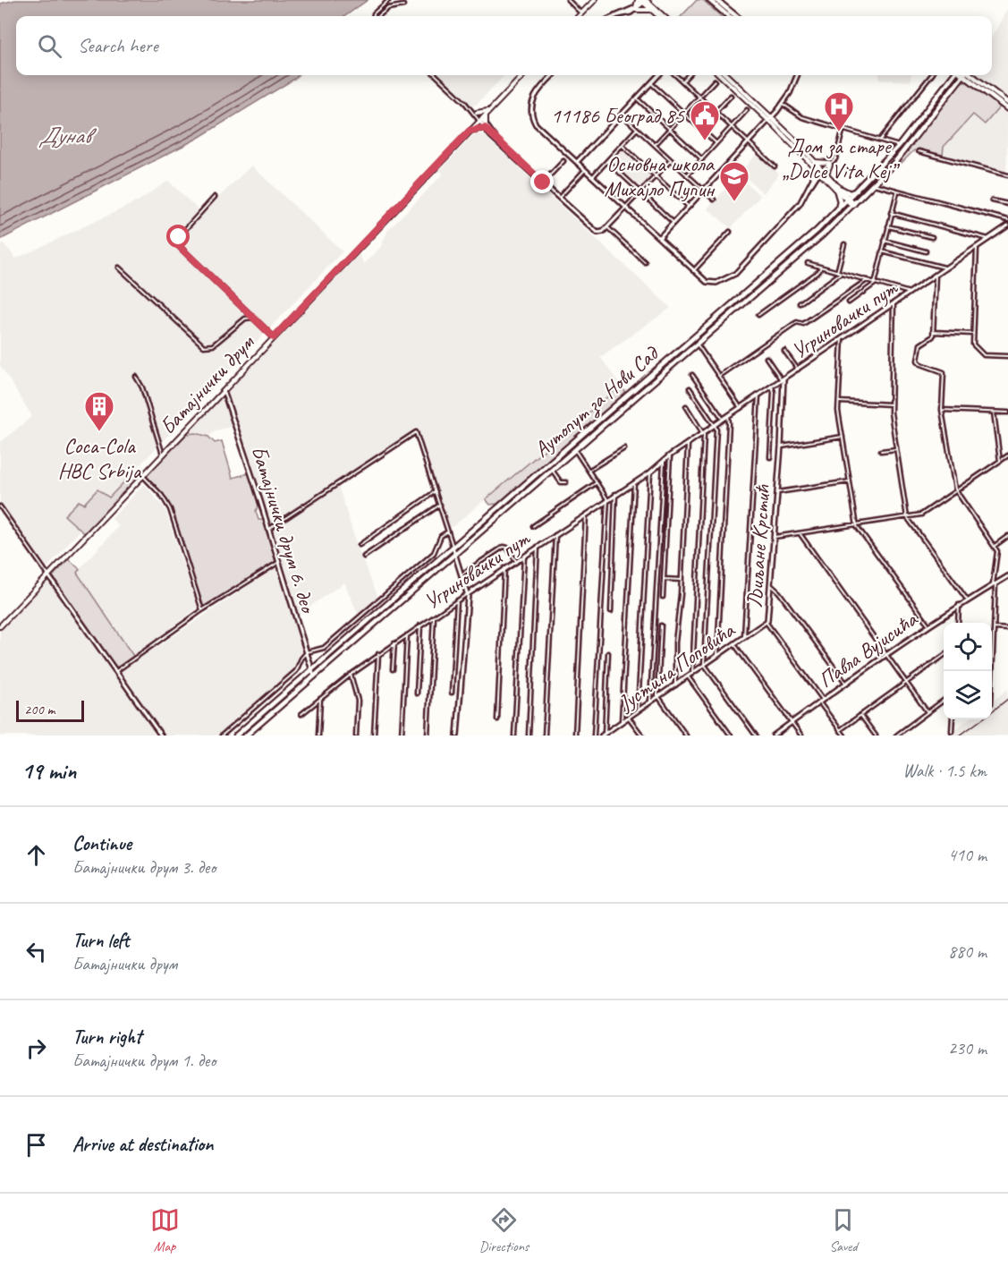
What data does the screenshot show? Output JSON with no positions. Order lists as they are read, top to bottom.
{
  "streets": {
    "main road": ["Батајнички друм", "Аутопут за Нови Сад"],
    "street": [
      "Угриновачки пут",
      "Батајнички друм 6. део",
      "Љиљане Крстић",
      "Павла Вујисића",
      "Јустина Поповића"
    ]
  },
  "crossings": [
    ["Угриновачки пут", "Љиљане Крстић"],
    ["Батајнички друм", "Батајнички друм 6. део"],
    ["Аутопут за Нови Сад", "Батајнички друм 6. део"],
    ["Љиљане Крстић", "Павла Вујисића"],
    ["Љиљане Крстић", "Јустина Поповића"]
  ],
  "water": ["Дунав"],
  "places": {
    "hospital": ["Дом за старе „Dolce Vita Kej”"],
    "public building": ["11186 Београд 85"],
    "school or university": ["Основна школа Михајло Пупин"],
    "building": ["Coca-Cola HBC Srbija"]
  },
  "scale_bar": "200 m",
  "page": {
    "search": "Search here",
    "scale": "200 m",
    "heading": ["19 min", "Walk · 1.5 km"],
    "list": [
      ["Continue", "Батајнички друм 3. део", "410 m"],
      ["Turn left", "Батајнички друм", "880 m"],
      ["Turn right", "Батајнички друм 1. део", "230 m"],
      "Arrive at destination"
    ],
    "nav": ["Map", "Directions", "Saved"]
  }
}
